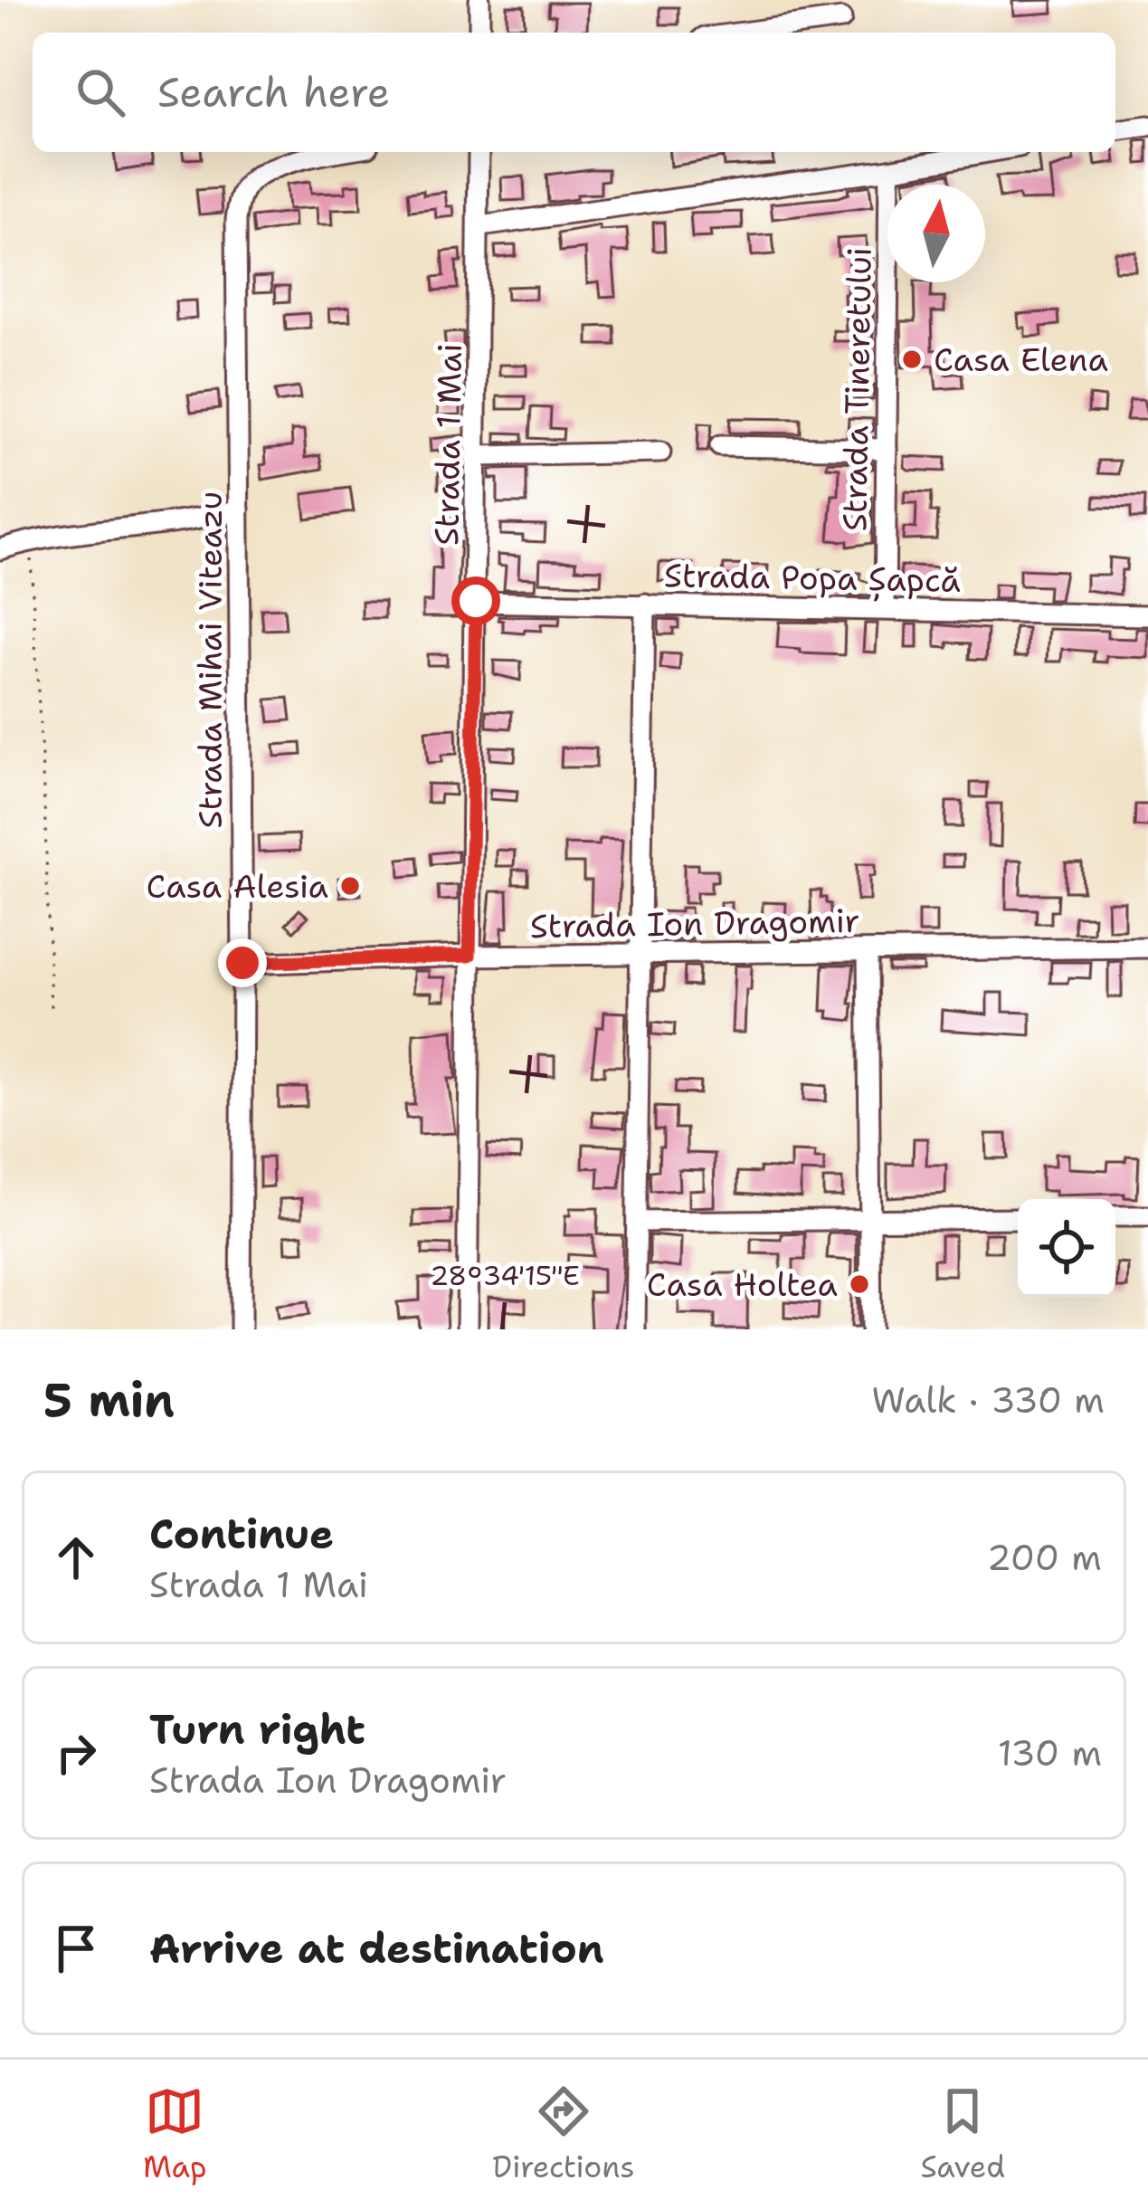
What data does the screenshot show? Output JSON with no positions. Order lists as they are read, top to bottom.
{
  "streets": {
    "street": [
      "Strada Tineretului",
      "Strada 1 Mai",
      "Strada Popa Șapcă",
      "Strada Mihai Viteazu",
      "Strada Ion Dragomir"
    ]
  },
  "crossings": [
    ["Strada Tineretului", "Strada Popa Șapcă"],
    ["Strada 1 Mai", "Strada Popa Șapcă"],
    ["Strada 1 Mai", "Strada Ion Dragomir"],
    ["Strada Mihai Viteazu", "Strada Ion Dragomir"]
  ],
  "places": ["Casa Elena", "Casa Alesia", "Casa Holtea"],
  "north": "top",
  "page": {
    "search": "Search here",
    "heading": ["5 min", "Walk · 330 m"],
    "list": [
      ["Continue", "Strada 1 Mai", "200 m"],
      ["Turn right", "Strada Ion Dragomir", "130 m"],
      "Arrive at destination"
    ],
    "nav": ["Map", "Directions", "Saved"]
  },
  "coordinates": ["28°34'15\"E"]
}
